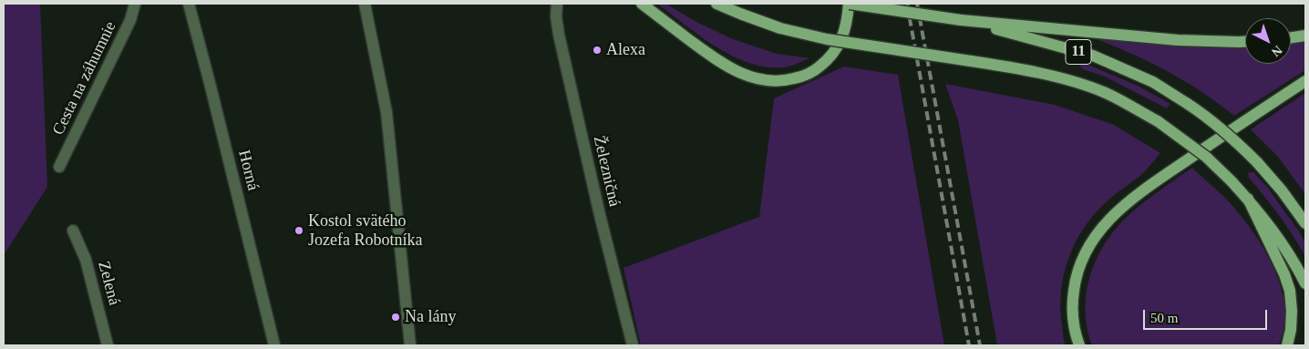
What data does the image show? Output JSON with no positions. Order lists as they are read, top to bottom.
{
  "streets": {
    "main road": ["11"],
    "street": [
      "Cesta na záhumnie",
      "Horná",
      "Železničná",
      "Zelená"
    ]
  },
  "places": ["Alexa", "Kostol svätého Jozefa Robotníka", "Na lány"],
  "scale_bar": "50 m",
  "north": "bottom right"
}
